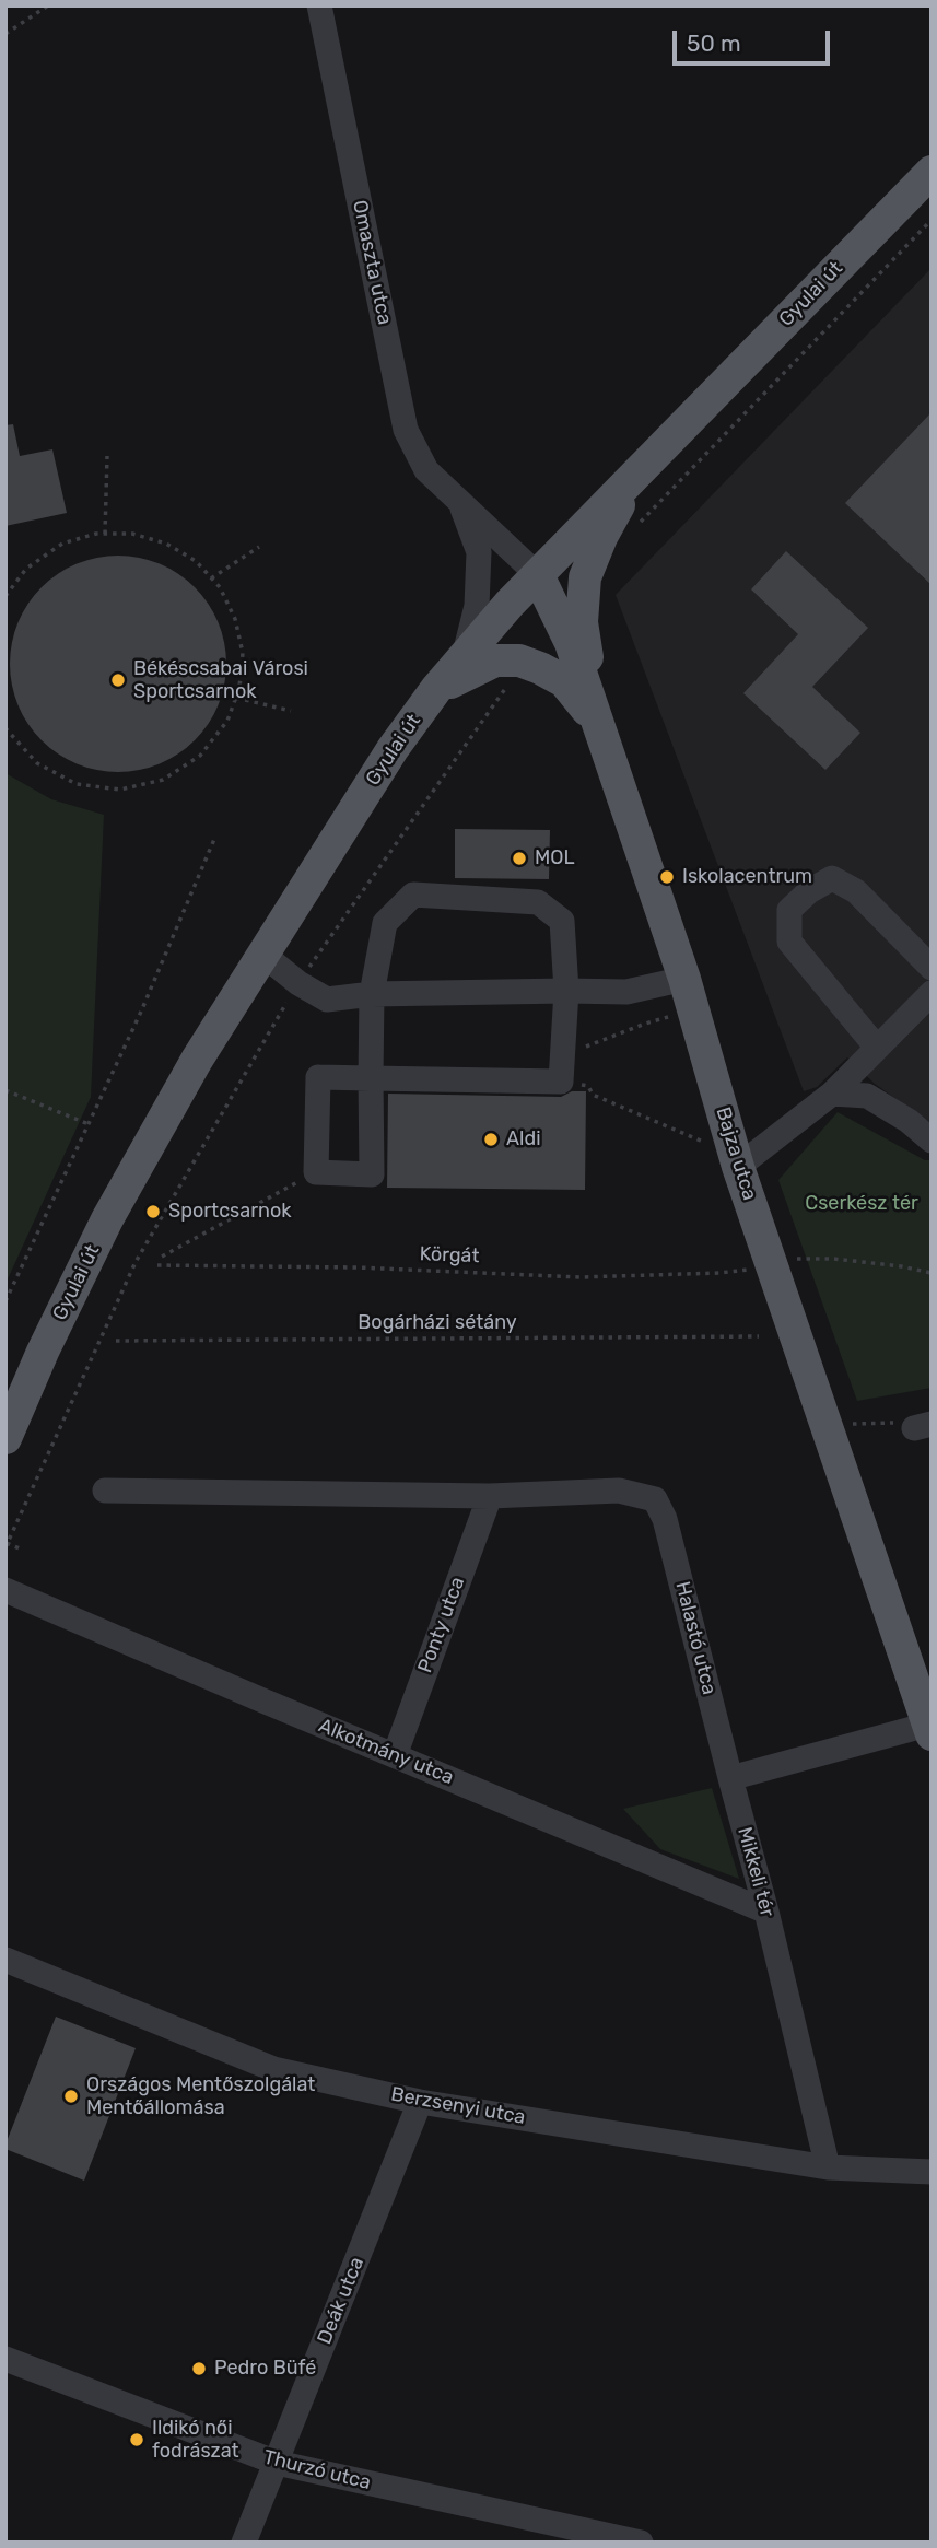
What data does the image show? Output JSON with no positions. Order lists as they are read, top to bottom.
{
  "streets": {
    "main road": ["Gyulai út", "Bajza utca"],
    "street": [
      "Omaszta utca",
      "Ponty utca",
      "Halastó utca",
      "Alkotmány utca",
      "Mikkeli tér",
      "Berzsenyi utca",
      "Deák utca",
      "Thurzó utca"
    ],
    "path": ["Körgát", "Bogárházi sétány"]
  },
  "crossings": [
    ["Omaszta utca", "Gyulai út"],
    ["Omaszta utca", "Bajza utca"],
    ["Gyulai út", "Bajza utca"],
    ["Ponty utca", "Halastó utca"],
    ["Ponty utca", "Alkotmány utca"],
    ["Halastó utca", "Mikkeli tér"],
    ["Alkotmány utca", "Mikkeli tér"],
    ["Mikkeli tér", "Berzsenyi utca"],
    ["Berzsenyi utca", "Deák utca"],
    ["Deák utca", "Thurzó utca"]
  ],
  "parks": ["Cserkész tér"],
  "places": [
    "Békéscsabai Városi Sportcsarnok",
    "MOL",
    "Iskolacentrum",
    "Aldi",
    "Sportcsarnok",
    "Országos Mentőszolgálat Mentőállomása",
    "Pedro Büfé",
    "Ildikó női fodrászat"
  ],
  "scale_bar": "50 m"
}
